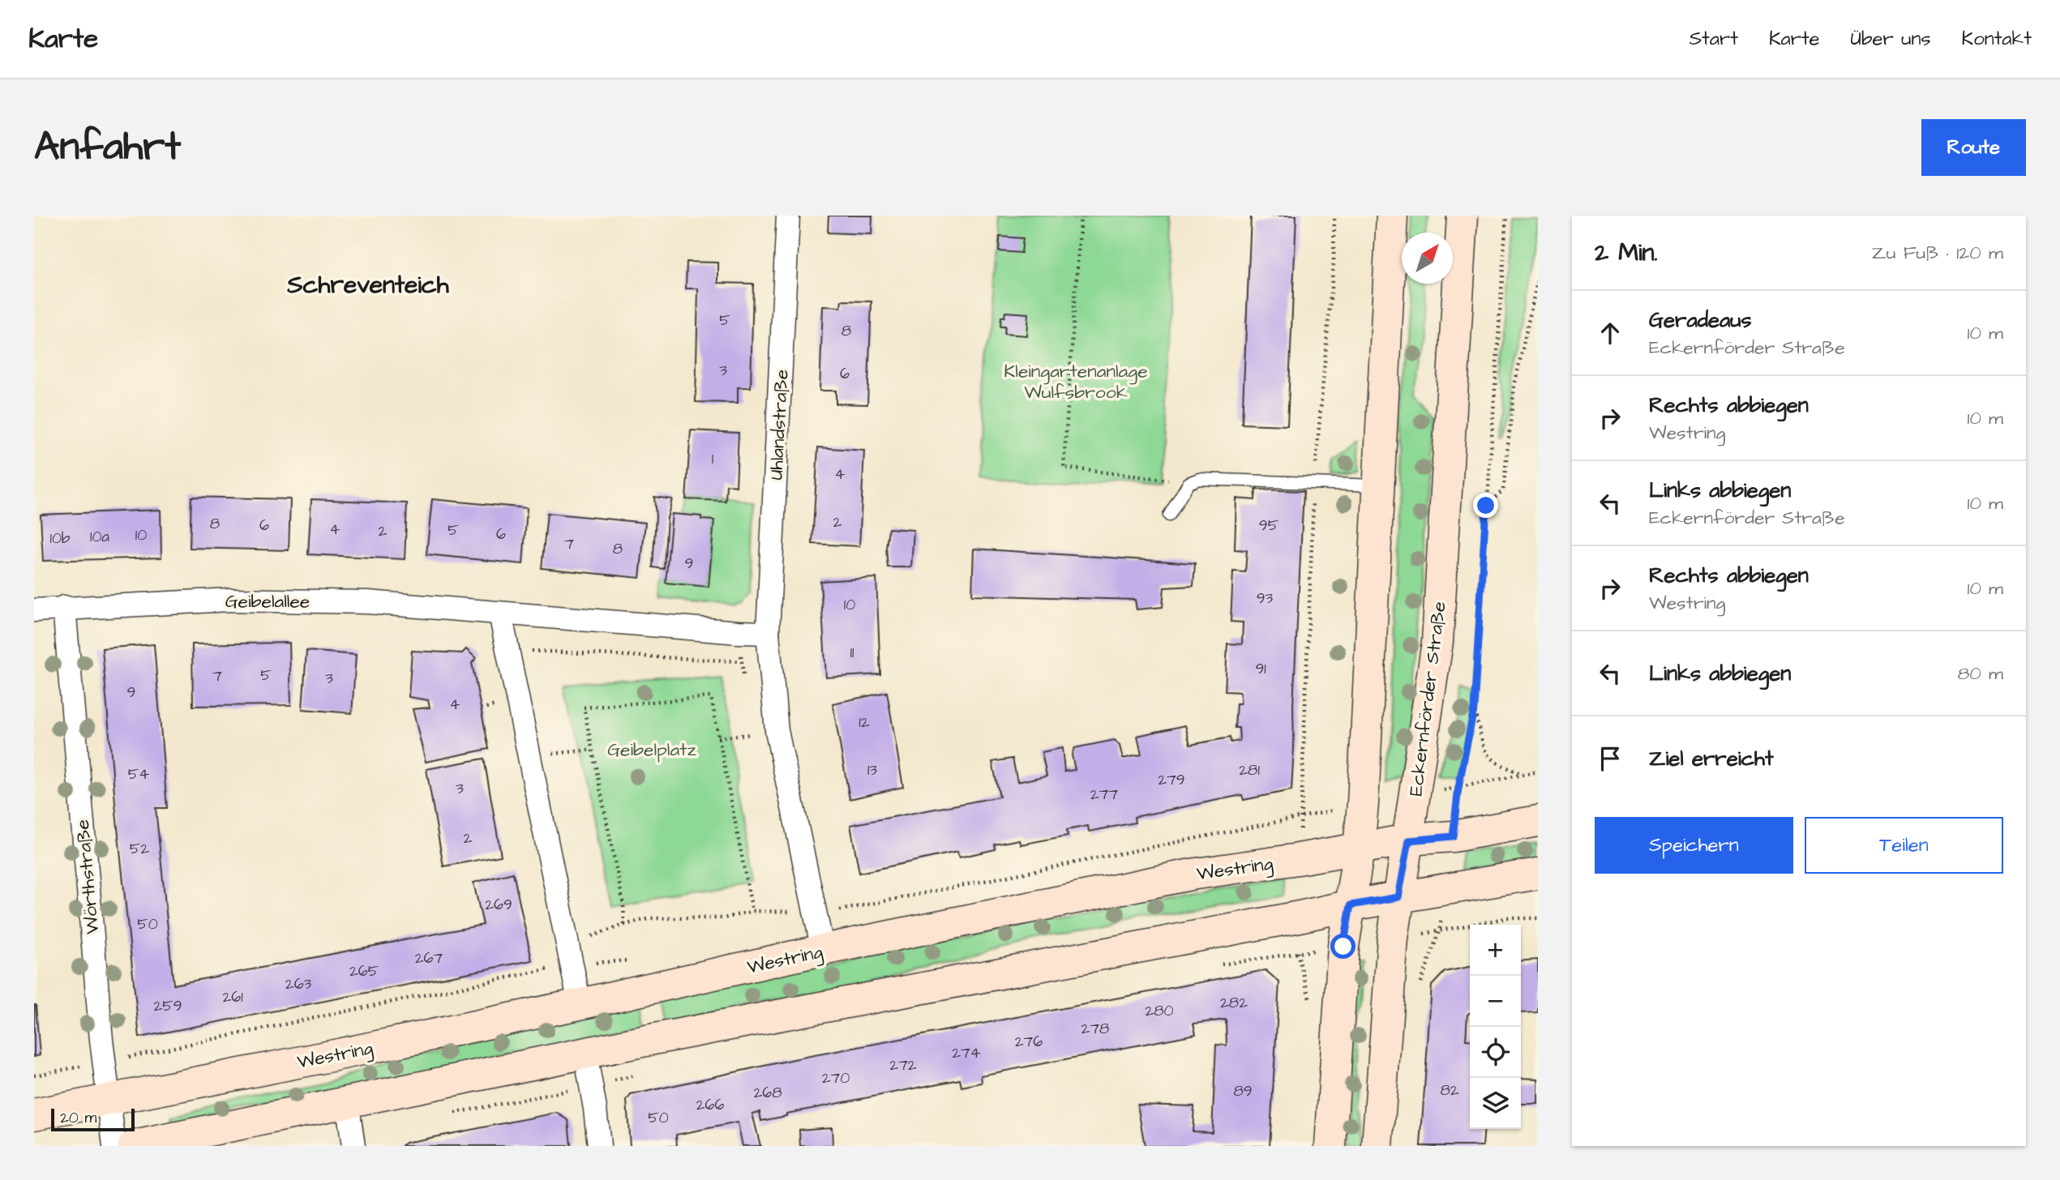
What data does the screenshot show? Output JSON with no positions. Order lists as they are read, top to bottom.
{
  "streets": {
    "main road": ["Eckernförder Straße", "Westring"],
    "street": ["Uhlandstraße", "Geibelallee", "Wörthstraße"]
  },
  "crossings": [
    ["Geibelallee", "Wörthstraße"],
    ["Eckernförder Straße", "Westring"],
    ["Westring", "Wörthstraße"]
  ],
  "districts": ["Schreventeich"],
  "parks": ["Kleingartenanlage Wulfsbrook", "Geibelplatz"],
  "house_numbers": [
    "5",
    "8",
    "3",
    "6",
    "1",
    "4",
    "2",
    "8",
    "6",
    "95",
    "4",
    "5",
    "2",
    "6",
    "10",
    "10a",
    "10b",
    "7",
    "8",
    "9",
    "93",
    "10",
    "11",
    "91",
    "5",
    "7",
    "3",
    "9",
    "4",
    "12",
    "13",
    "281",
    "54",
    "279",
    "3",
    "277",
    "2",
    "52",
    "269",
    "50",
    "267",
    "265",
    "263",
    "261",
    "282",
    "259",
    "280",
    "278",
    "276",
    "274",
    "272",
    "270",
    "82",
    "89",
    "268",
    "266",
    "50"
  ],
  "scale_bar": "20 m",
  "north": "top right",
  "page": {
    "header": "Karte",
    "nav": [
      "Start",
      "Karte",
      "Über uns",
      "Kontakt"
    ],
    "buttons": [
      "Route",
      ["Speichern", "Teilen"]
    ],
    "title": "Anfahrt",
    "heading": ["2 Min.", "Zu Fuß · 120 m"],
    "list": [
      ["Geradeaus", "Eckernförder Straße", "10 m"],
      ["Rechts abbiegen", "Westring", "10 m"],
      ["Links abbiegen", "Eckernförder Straße", "10 m"],
      ["Rechts abbiegen", "Westring", "10 m"],
      ["Links abbiegen", "80 m"],
      "Ziel erreicht"
    ],
    "map_buttons": ["+", "−"],
    "scale": "20 m"
  }
}
